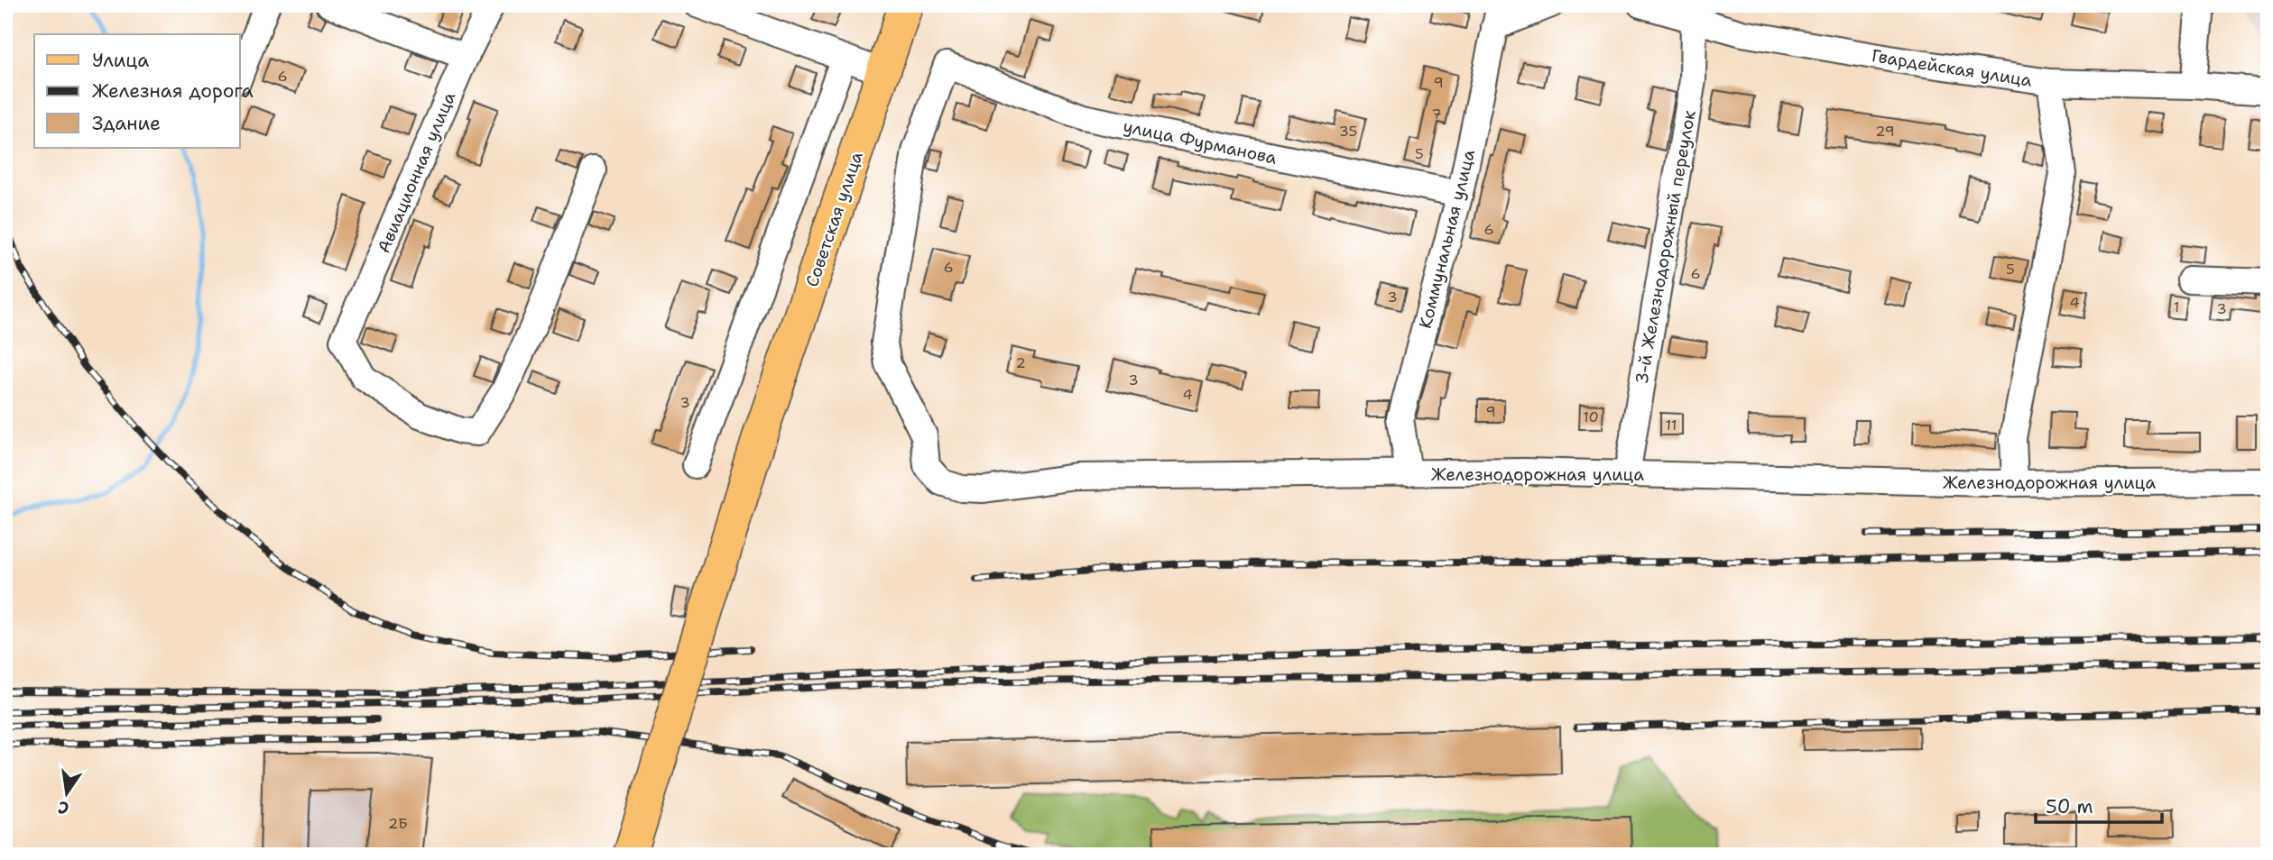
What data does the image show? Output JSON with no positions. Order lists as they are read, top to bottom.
{
  "streets": {
    "main road": ["Советская улица"],
    "street": [
      "Гвардейская улица",
      "улица Фурманова",
      "Авиационная улица",
      "Коммунальная улица",
      "3-й Железнодорожный переулок",
      "Железнодорожная улица"
    ]
  },
  "crossings": [
    ["Гвардейская улица", "3-й Железнодорожный переулок"],
    ["улица Фурманова", "Коммунальная улица"],
    ["улица Фурманова", "Железнодорожная улица"],
    ["Коммунальная улица", "Железнодорожная улица"],
    ["3-й Железнодорожный переулок", "Железнодорожная улица"]
  ],
  "house_numbers": [
    "6",
    "9",
    "7",
    "35",
    "29",
    "5",
    "6",
    "6",
    "5",
    "6",
    "3",
    "4",
    "1",
    "3",
    "2",
    "3",
    "4",
    "3",
    "9",
    "10",
    "11",
    "2Б"
  ],
  "legend": ["Улица", "Железная дорога", "Здание"],
  "scale_bar": "50 m",
  "north": "bottom"
}
